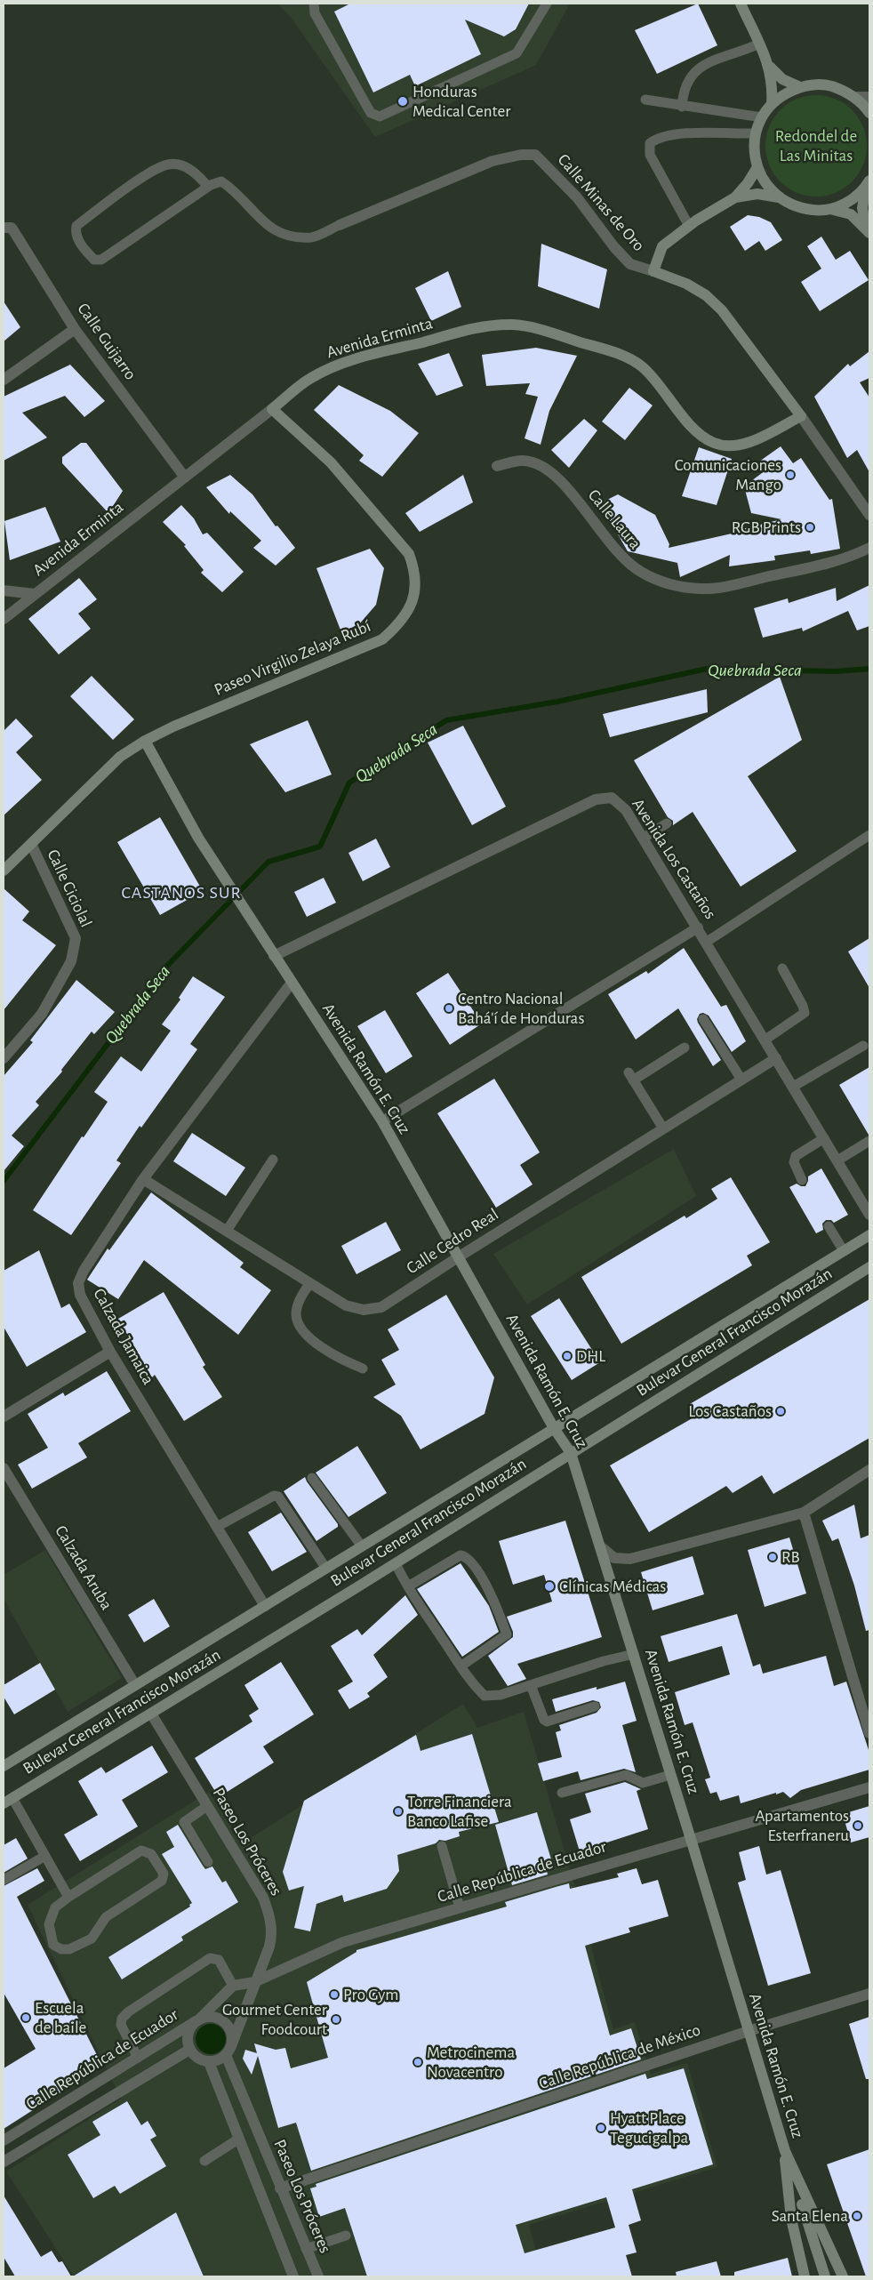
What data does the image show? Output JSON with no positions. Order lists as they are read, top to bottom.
{
  "streets": {
    "street": [
      "Calle Minas de Oro",
      "Avenida Erminta",
      "Calle Guijarro",
      "Calle Laura",
      "Paseo Virgilio Zelaya Rubí",
      "Avenida Los Castaños",
      "Calle Ciciolal",
      "Avenida Ramón E. Cruz",
      "Calle Cedro Real",
      "Bulevar General Francisco Morazán",
      "Calzada Jamaica",
      "Calzada Aruba",
      "Paseo Los Próceres",
      "Calle República de Ecuador",
      "Calle República de México"
    ]
  },
  "crossings": [
    ["Calle Minas de Oro", "Avenida Erminta"],
    ["Avenida Erminta", "Calle Guijarro"],
    ["Avenida Erminta", "Paseo Virgilio Zelaya Rubí"],
    ["Paseo Virgilio Zelaya Rubí", "Calle Ciciolal"],
    ["Paseo Virgilio Zelaya Rubí", "Avenida Ramón E. Cruz"],
    ["Avenida Los Castaños", "Avenida Ramón E. Cruz"],
    ["Avenida Los Castaños", "Calle Cedro Real"],
    ["Avenida Ramón E. Cruz", "Calle Cedro Real"],
    ["Avenida Ramón E. Cruz", "Bulevar General Francisco Morazán"],
    ["Avenida Ramón E. Cruz", "Calzada Jamaica"],
    ["Avenida Ramón E. Cruz", "Calle República de Ecuador"],
    ["Avenida Ramón E. Cruz", "Calle República de México"],
    ["Calle Cedro Real", "Calzada Jamaica"],
    ["Bulevar General Francisco Morazán", "Calzada Jamaica"],
    ["Bulevar General Francisco Morazán", "Calzada Aruba"],
    ["Bulevar General Francisco Morazán", "Paseo Los Próceres"],
    ["Paseo Los Próceres", "Calle República de Ecuador"],
    ["Paseo Los Próceres", "Calle República de México"]
  ],
  "districts": ["CASTANOS SUR"],
  "water": ["Quebrada Seca"],
  "parks": ["Redondel de Las Minitas"],
  "places": [
    "Honduras Medical Center",
    "Comunicaciones Mango",
    "RGB Prints",
    "Centro Nacional Bahá'í de Honduras",
    "DHL",
    "Los Castaños",
    "RB",
    "Clínicas Médicas",
    "Torre Financiera Banco Lafise",
    "Apartamentos Esterfraneru",
    "Pro Gym",
    "Escuela de baile",
    "Gourmet Center Foodcourt",
    "Metrocinema Novacentro",
    "Hyatt Place Tegucigalpa",
    "Santa Elena"
  ]
}
